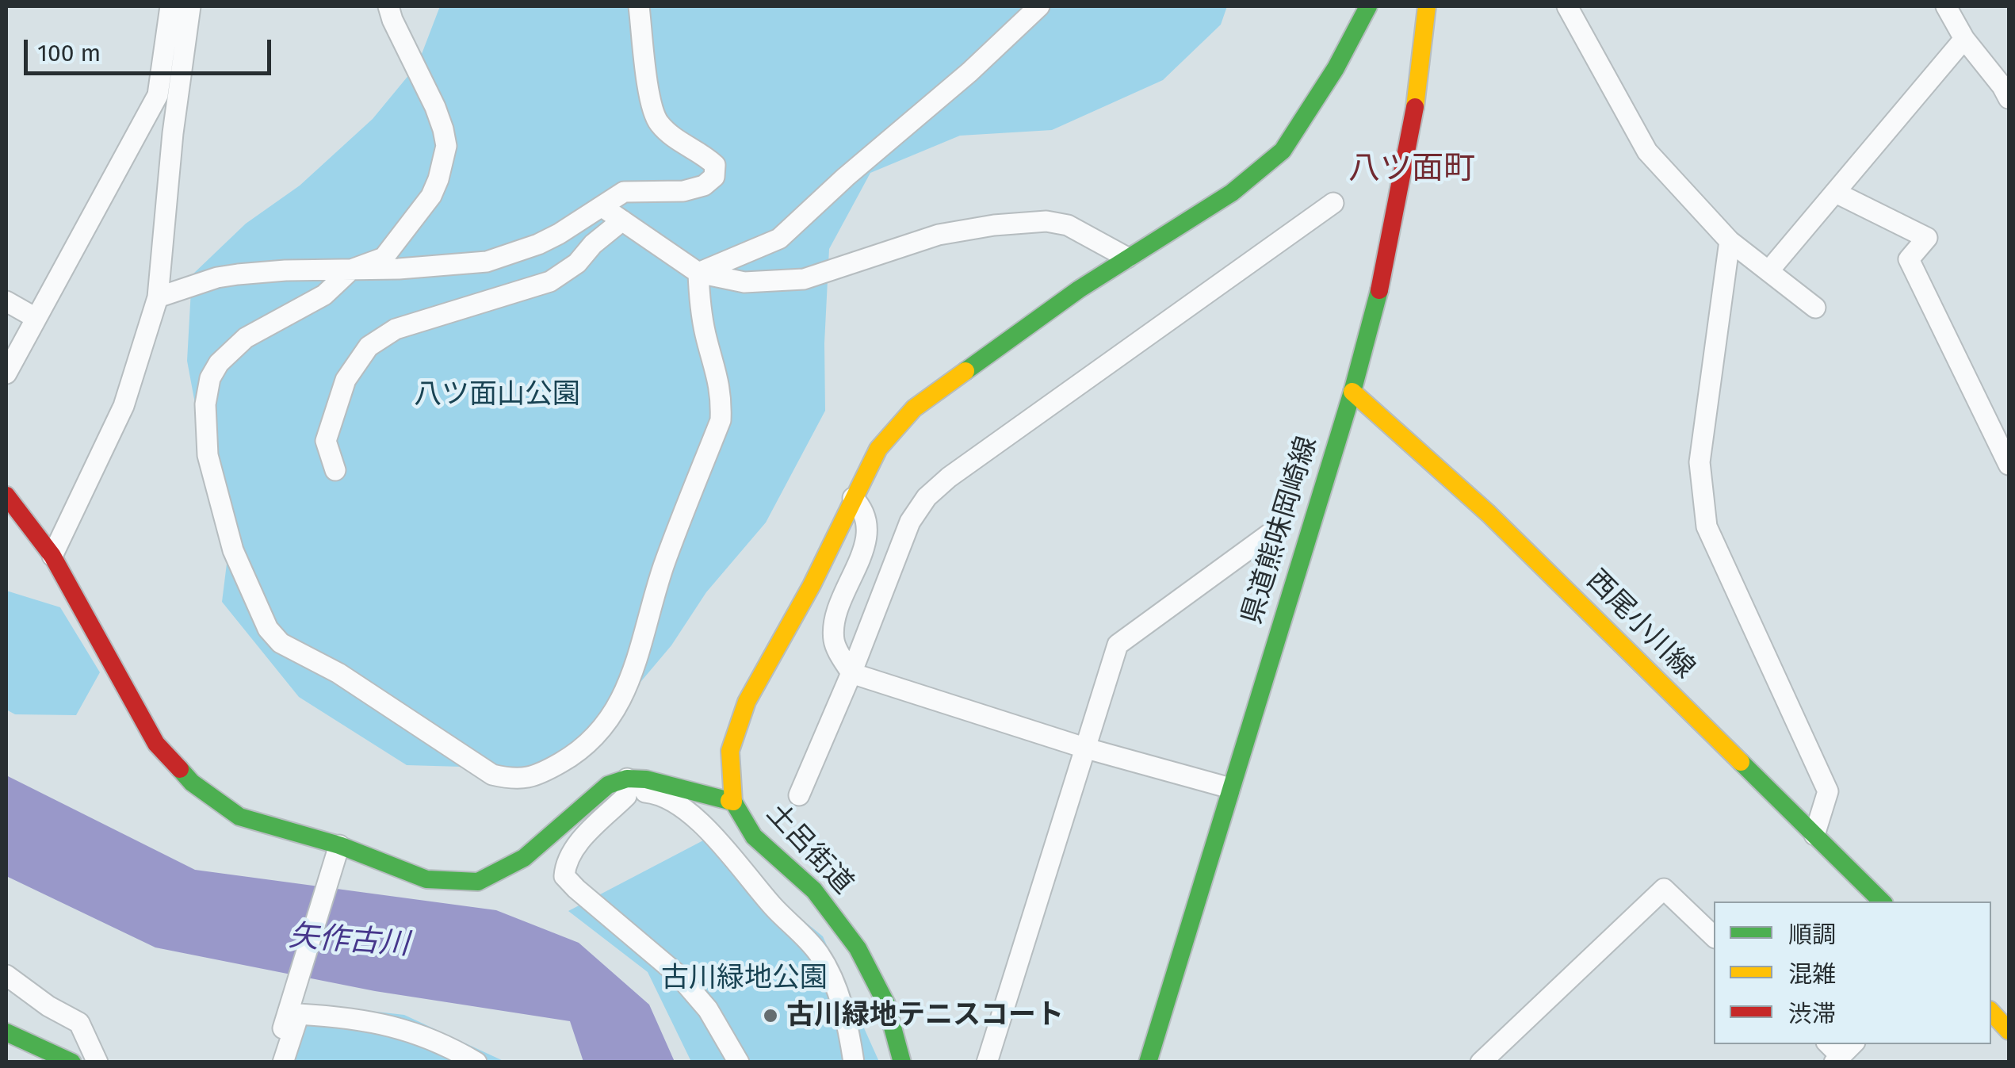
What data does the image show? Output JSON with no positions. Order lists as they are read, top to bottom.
{
  "streets": {
    "main road": ["県道熊味岡崎線", "西尾小川線", "土呂街道"]
  },
  "crossings": [
    ["県道熊味岡崎線", "西尾小川線"]
  ],
  "districts": ["八ツ面町"],
  "water": ["矢作古川"],
  "parks": ["八ツ面山公園", "古川緑地公園"],
  "places": ["古川緑地テニスコート"],
  "legend": ["順調", "混雑", "渋滞"],
  "scale_bar": "100 m"
}
